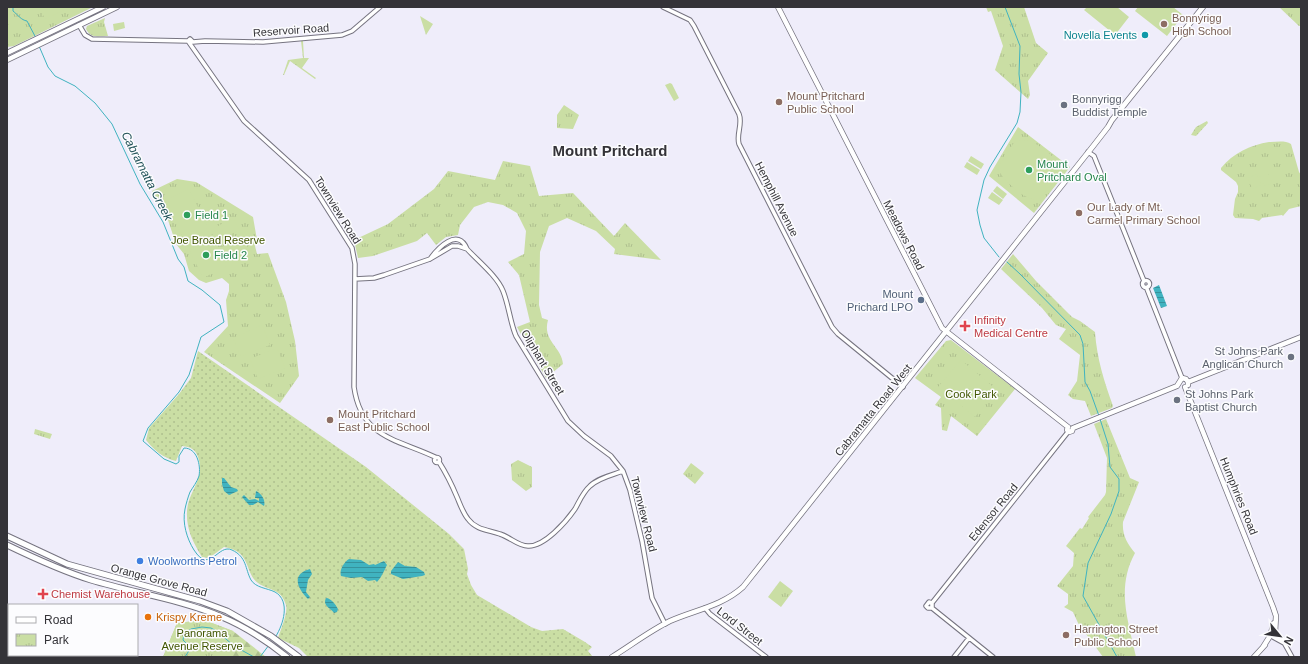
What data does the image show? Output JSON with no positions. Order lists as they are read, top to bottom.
{
  "streets": {
    "highway": ["Orange Grove Road"],
    "main road": ["Meadows Road", "Cabramatta Road West", "Humphries Road"],
    "street": [
      "Reservoir Road",
      "Hemphill Avenue",
      "Townview Road",
      "Oliphant Street",
      "Edensor Road",
      "Lord Street"
    ]
  },
  "crossings": [
    ["Reservoir Road", "Townview Road"],
    ["Hemphill Avenue", "Cabramatta Road West"],
    ["Townview Road", "Oliphant Street"],
    ["Townview Road", "Cabramatta Road West"],
    ["Meadows Road", "Cabramatta Road West"],
    ["Meadows Road", "Edensor Road"],
    ["Cabramatta Road West", "Lord Street"]
  ],
  "districts": ["Mount Pritchard"],
  "water": ["Cabramatta Creek"],
  "parks": ["Joe Broad Reserve", "Cook Park", "Panorama Avenue Reserve"],
  "places": {
    "other": [
      "Bonnyrigg High School",
      "Novella Events",
      "Mount Pritchard Public School",
      "Bonnyrigg Buddist Temple",
      "Mount Pritchard Oval",
      "Our Lady of Mt. Carmel Primary School",
      "Field 1",
      "Field 2",
      "Mount Prichard LPO",
      "St Johns Park Anglican Church",
      "St Johns Park Baptist Church",
      "Mount Pritchard East Public School",
      "Woolworths Petrol",
      "Krispy Kreme",
      "Harrington Street Public School"
    ],
    "health": ["Infinity Medical Centre", "Chemist Warehouse"]
  },
  "legend": ["Road", "Park"],
  "north": "bottom right"
}
